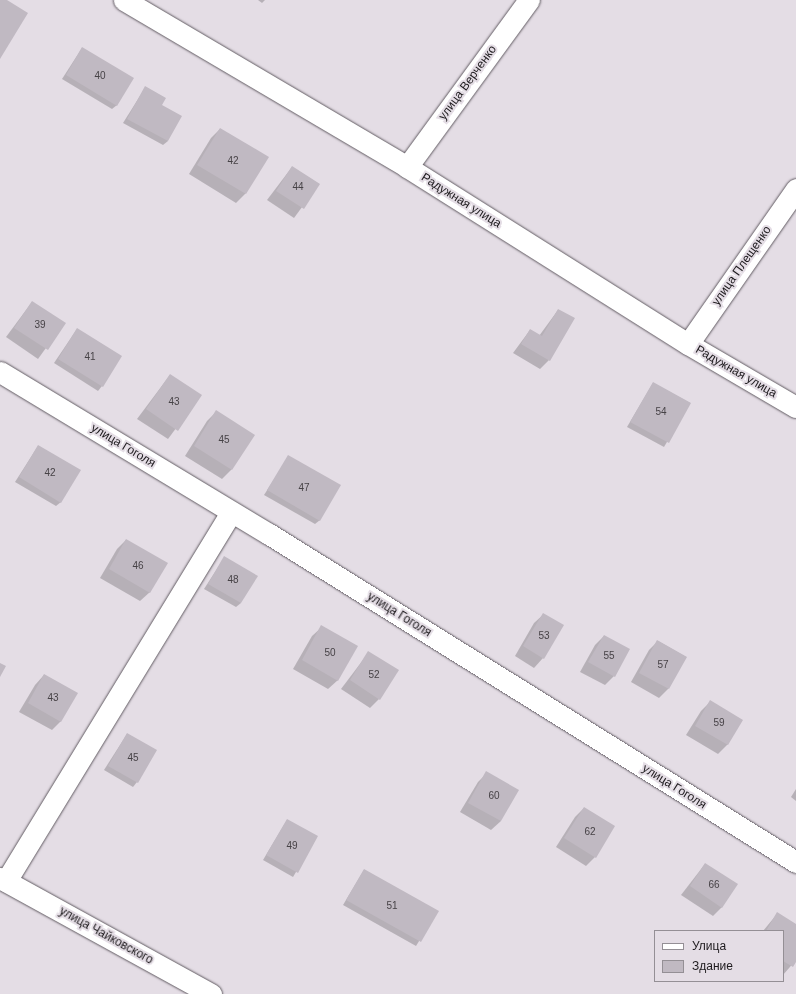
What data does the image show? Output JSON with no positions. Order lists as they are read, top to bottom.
{
  "streets": {
    "street": [
      "улица Верченко",
      "Радужная улица",
      "улица Плещенко",
      "улица Гоголя",
      "улица Чайковского"
    ]
  },
  "crossings": [
    ["улица Верченко", "Радужная улица"],
    ["Радужная улица", "улица Плещенко"]
  ],
  "house_numbers": [
    "40",
    "42",
    "44",
    "39",
    "41",
    "43",
    "54",
    "45",
    "42",
    "47",
    "46",
    "48",
    "53",
    "50",
    "55",
    "57",
    "52",
    "43",
    "59",
    "45",
    "60",
    "62",
    "49",
    "66",
    "51"
  ],
  "legend": ["Улица", "Здание"]
}
